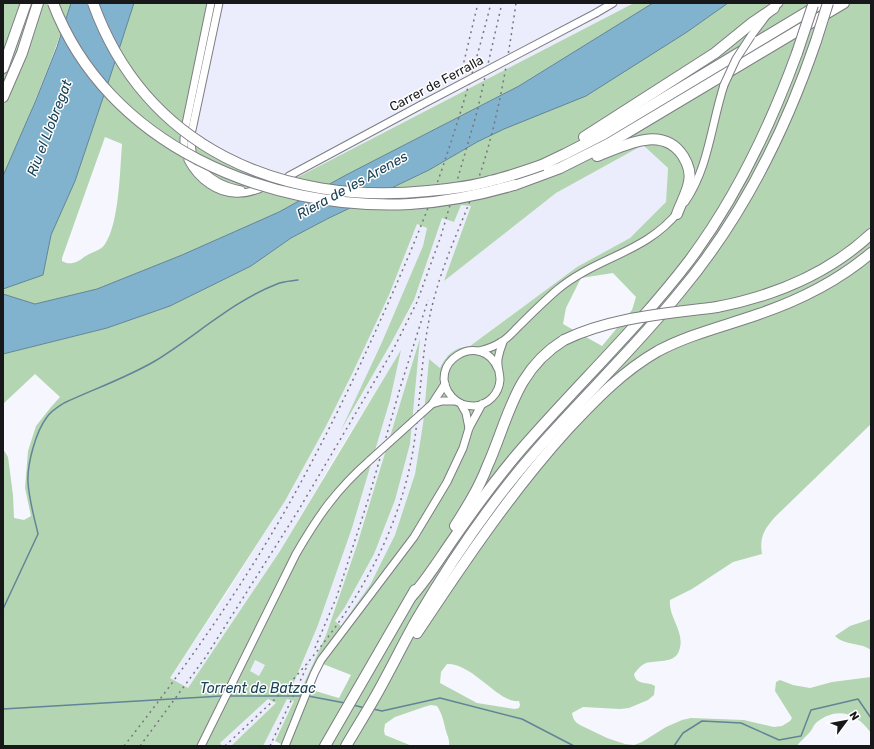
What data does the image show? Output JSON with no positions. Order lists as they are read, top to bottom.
{
  "streets": {
    "street": ["Carrer de Ferralla"]
  },
  "water": ["Riu el Llobregat", "Riera de les Arenes", "Torrent de Batzac"],
  "north": "top right"
}
